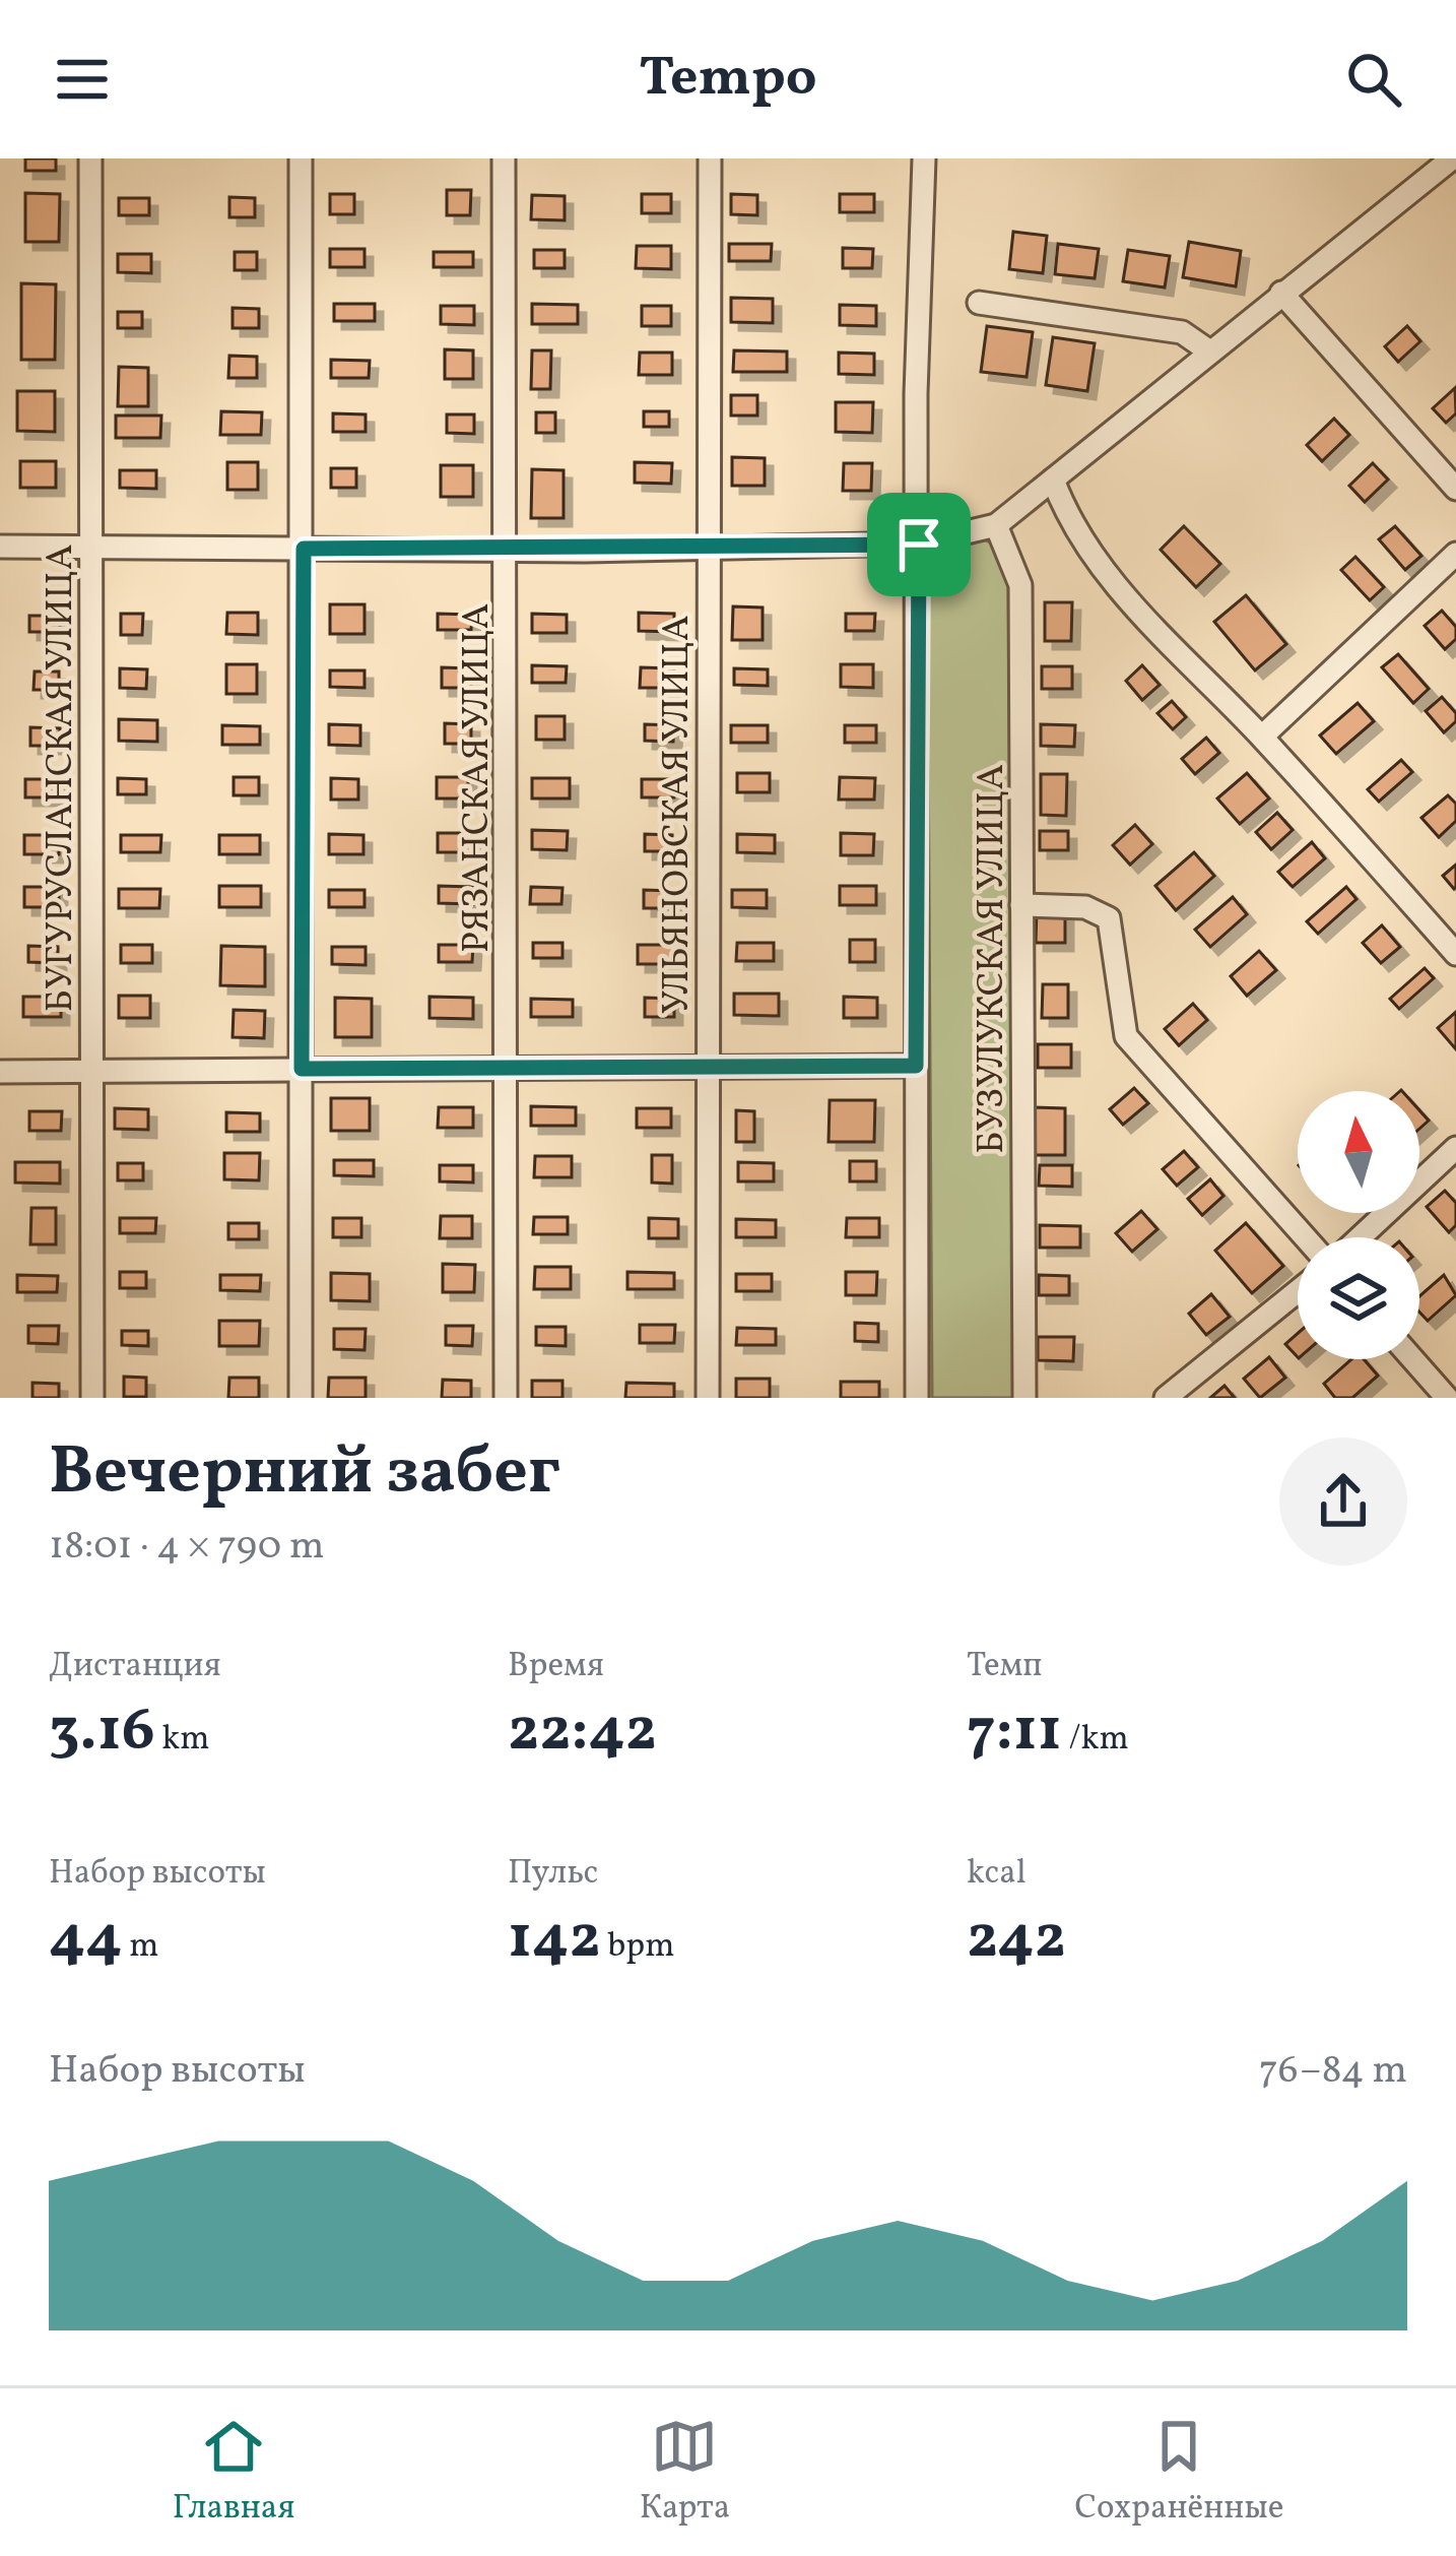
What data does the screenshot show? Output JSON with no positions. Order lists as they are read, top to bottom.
{
  "streets": {
    "street": [
      "БУГУРУСЛАНСКАЯ УЛИЦА",
      "РЯЗАНСКАЯ УЛИЦА",
      "УЛЬЯНОВСКАЯ УЛИЦА",
      "БУЗУЛУКСКАЯ УЛИЦА"
    ]
  },
  "north": "top",
  "page": {
    "header": "Tempo",
    "heading": ["Вечерний забег", "18:01 · 4 × 790 m"],
    "stats": [
      ["Дистанция", "3.16 km"],
      ["Время", "22:42"],
      ["Темп", "7:11 /km"],
      ["Набор высоты", "44 m"],
      ["Пульс", "142 bpm"],
      ["kcal", "242"]
    ],
    "chart": ["Набор высоты", "76–84 m"],
    "tabs": ["Главная", "Карта", "Сохранённые"]
  }
}
